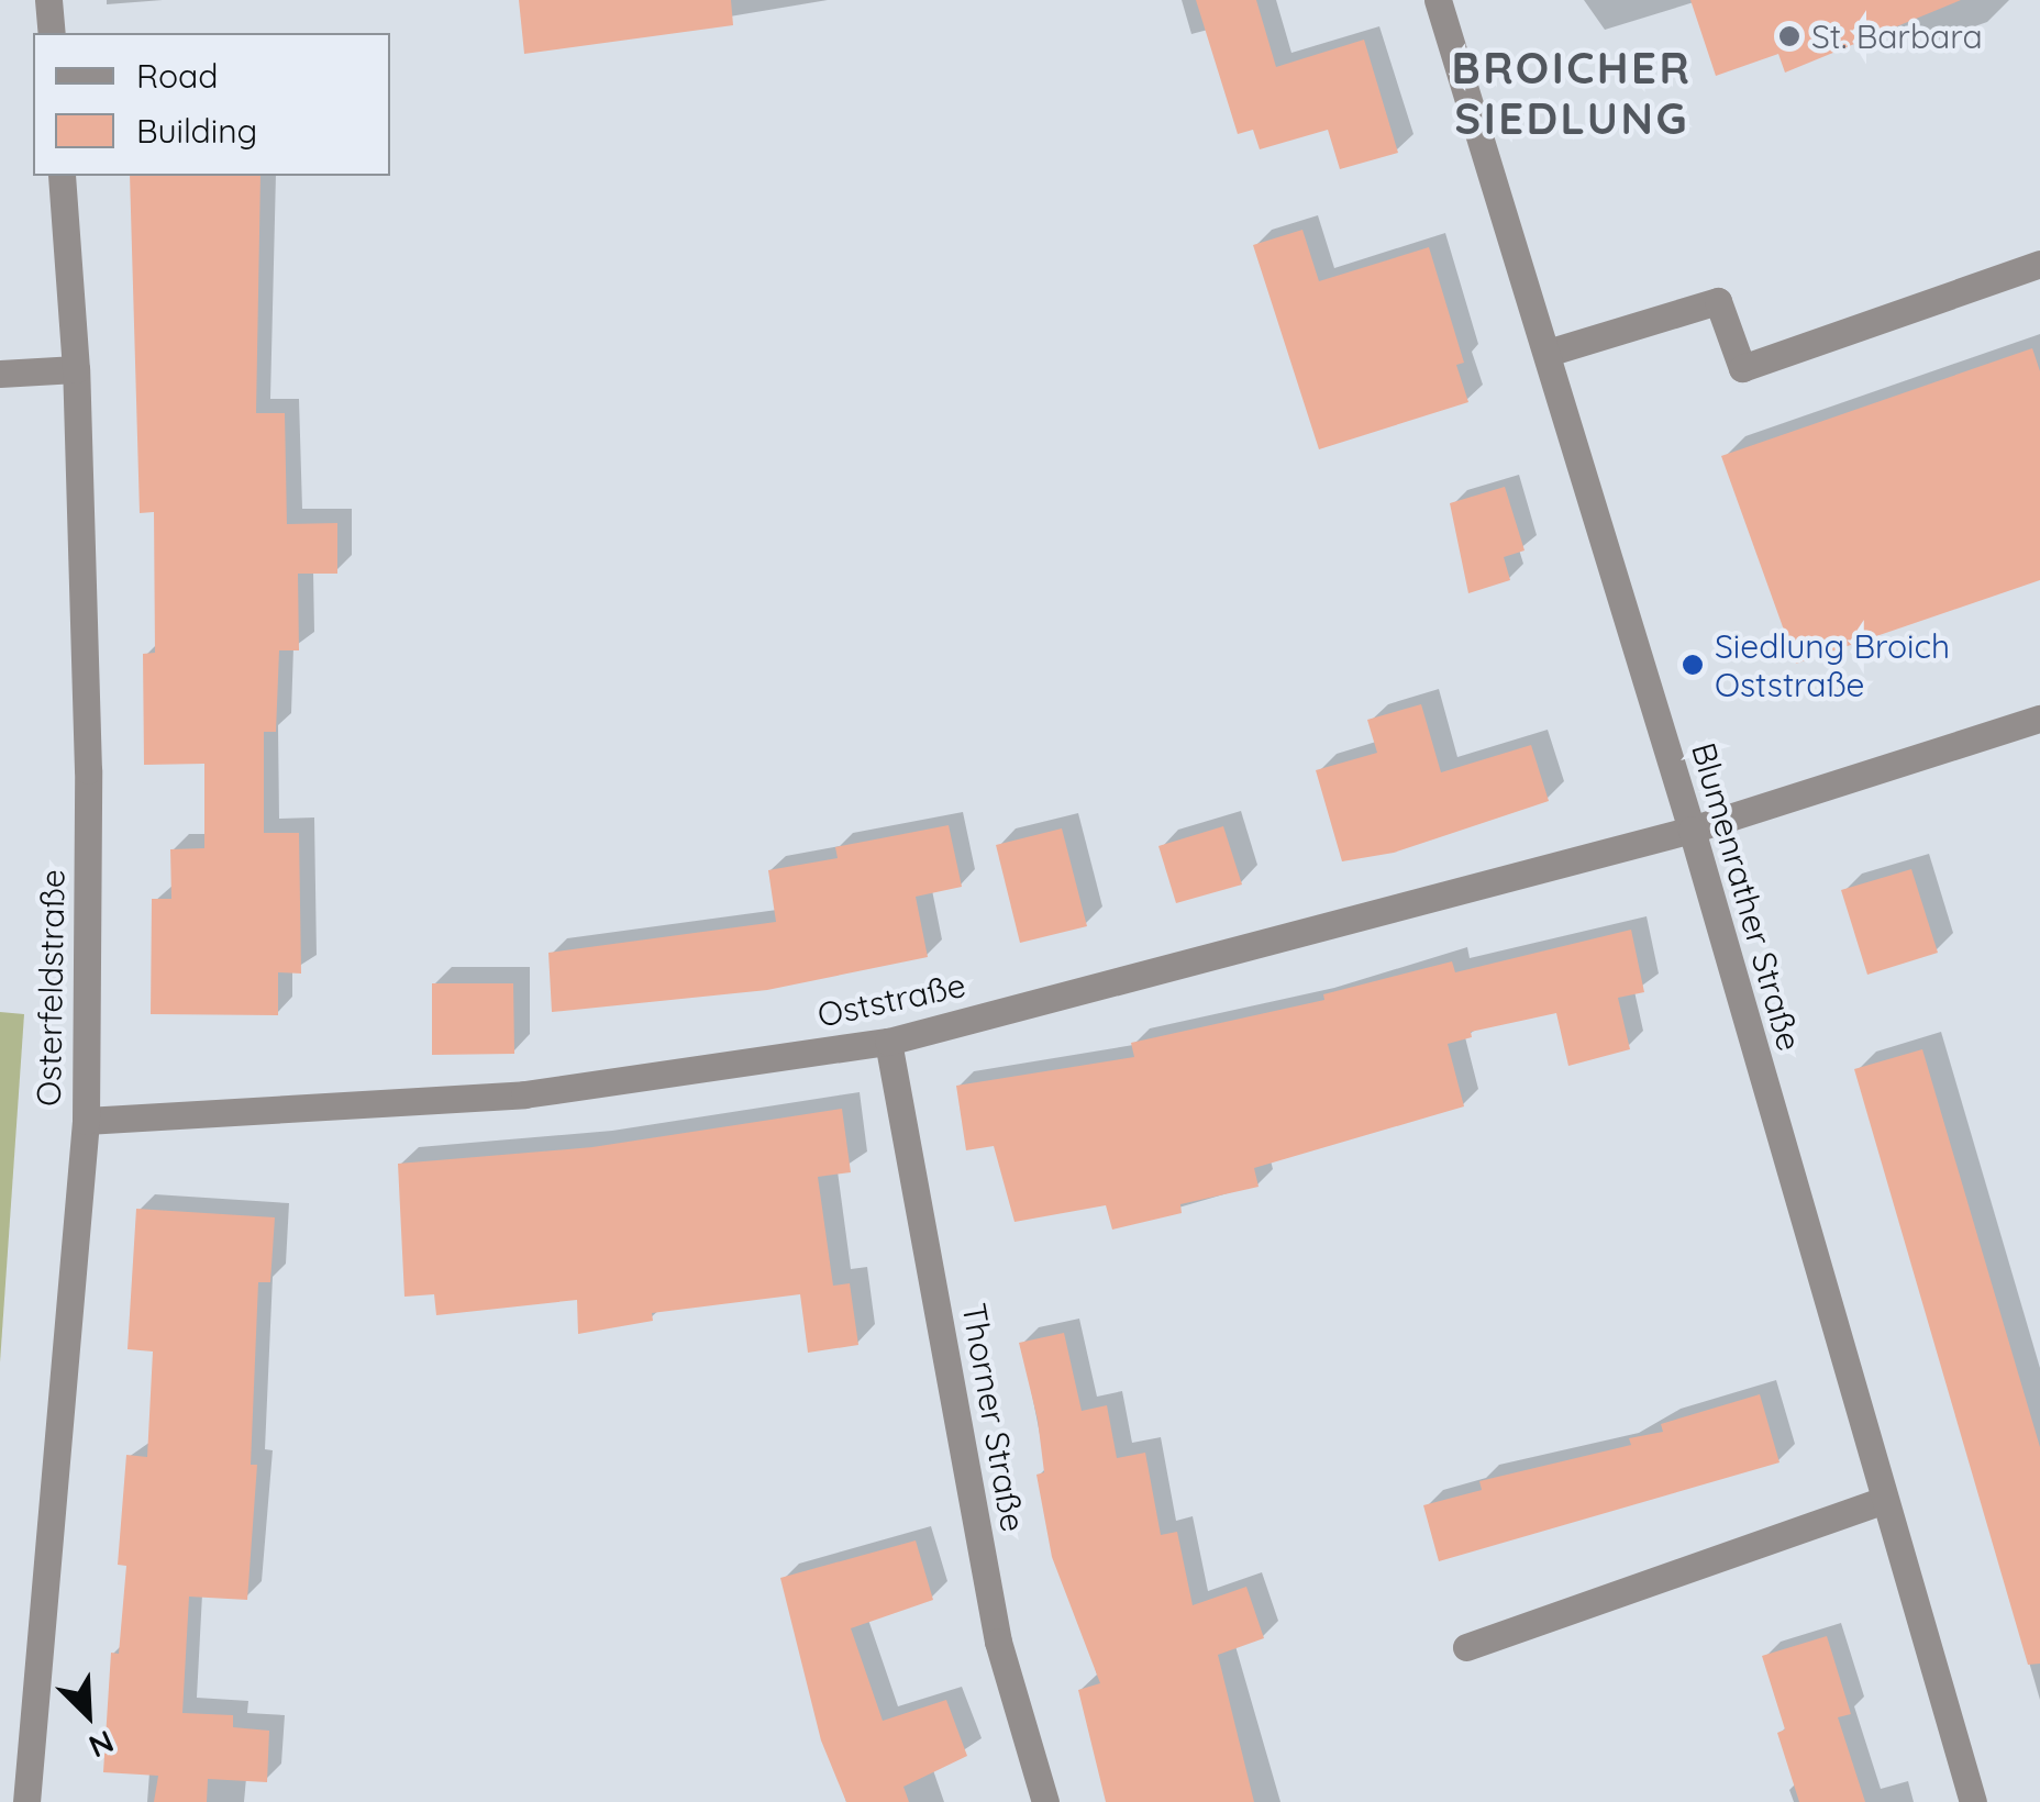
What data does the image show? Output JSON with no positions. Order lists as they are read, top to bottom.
{
  "streets": {
    "street": [
      "Blumenrather Straße",
      "Osterfeldstraße",
      "Oststraße",
      "Thorner Straße"
    ]
  },
  "crossings": [
    ["Blumenrather Straße", "Oststraße"],
    ["Osterfeldstraße", "Oststraße"],
    ["Oststraße", "Thorner Straße"]
  ],
  "districts": ["BROICHER SIEDLUNG"],
  "places": ["St. Barbara", "Siedlung Broich Oststraße"],
  "legend": ["Road", "Building"],
  "north": "bottom right"
}
